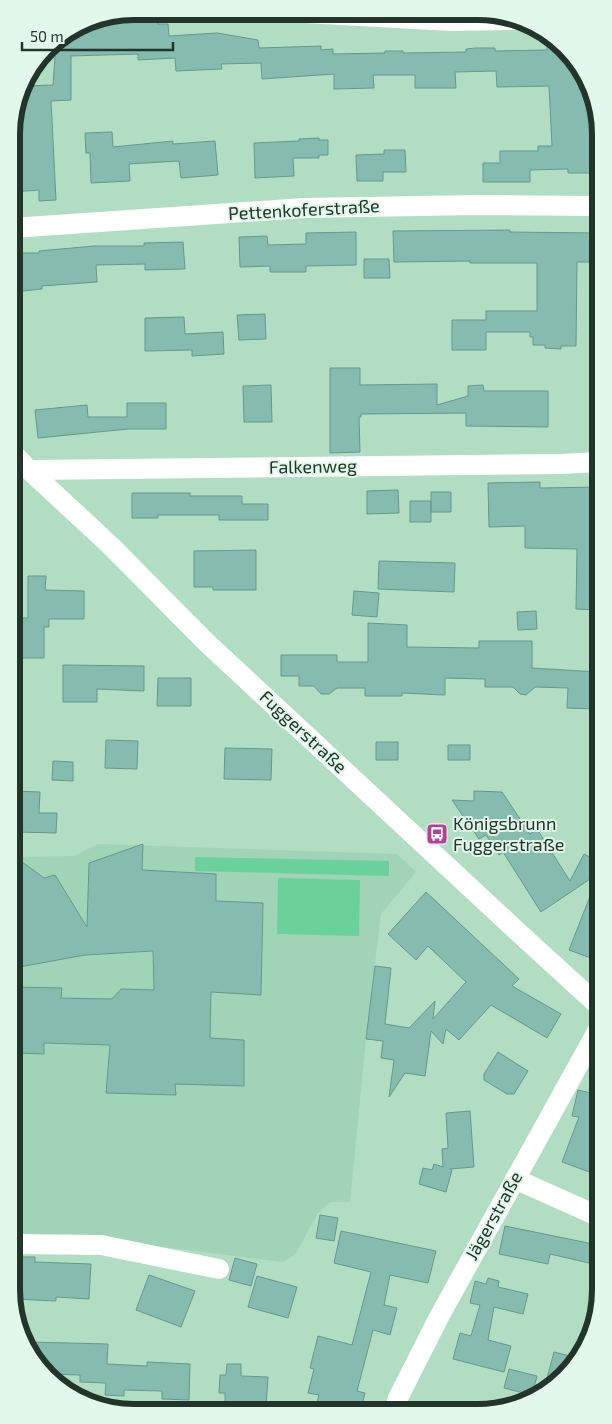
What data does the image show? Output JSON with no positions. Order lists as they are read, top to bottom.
{
  "streets": {
    "street": [
      "Pettenkoferstraße",
      "Falkenweg",
      "Fuggerstraße",
      "Jägerstraße"
    ]
  },
  "crossings": [
    ["Falkenweg", "Fuggerstraße"]
  ],
  "places": {
    "bus stop": ["Königsbrunn Fuggerstraße"]
  },
  "scale_bar": "50 m"
}
